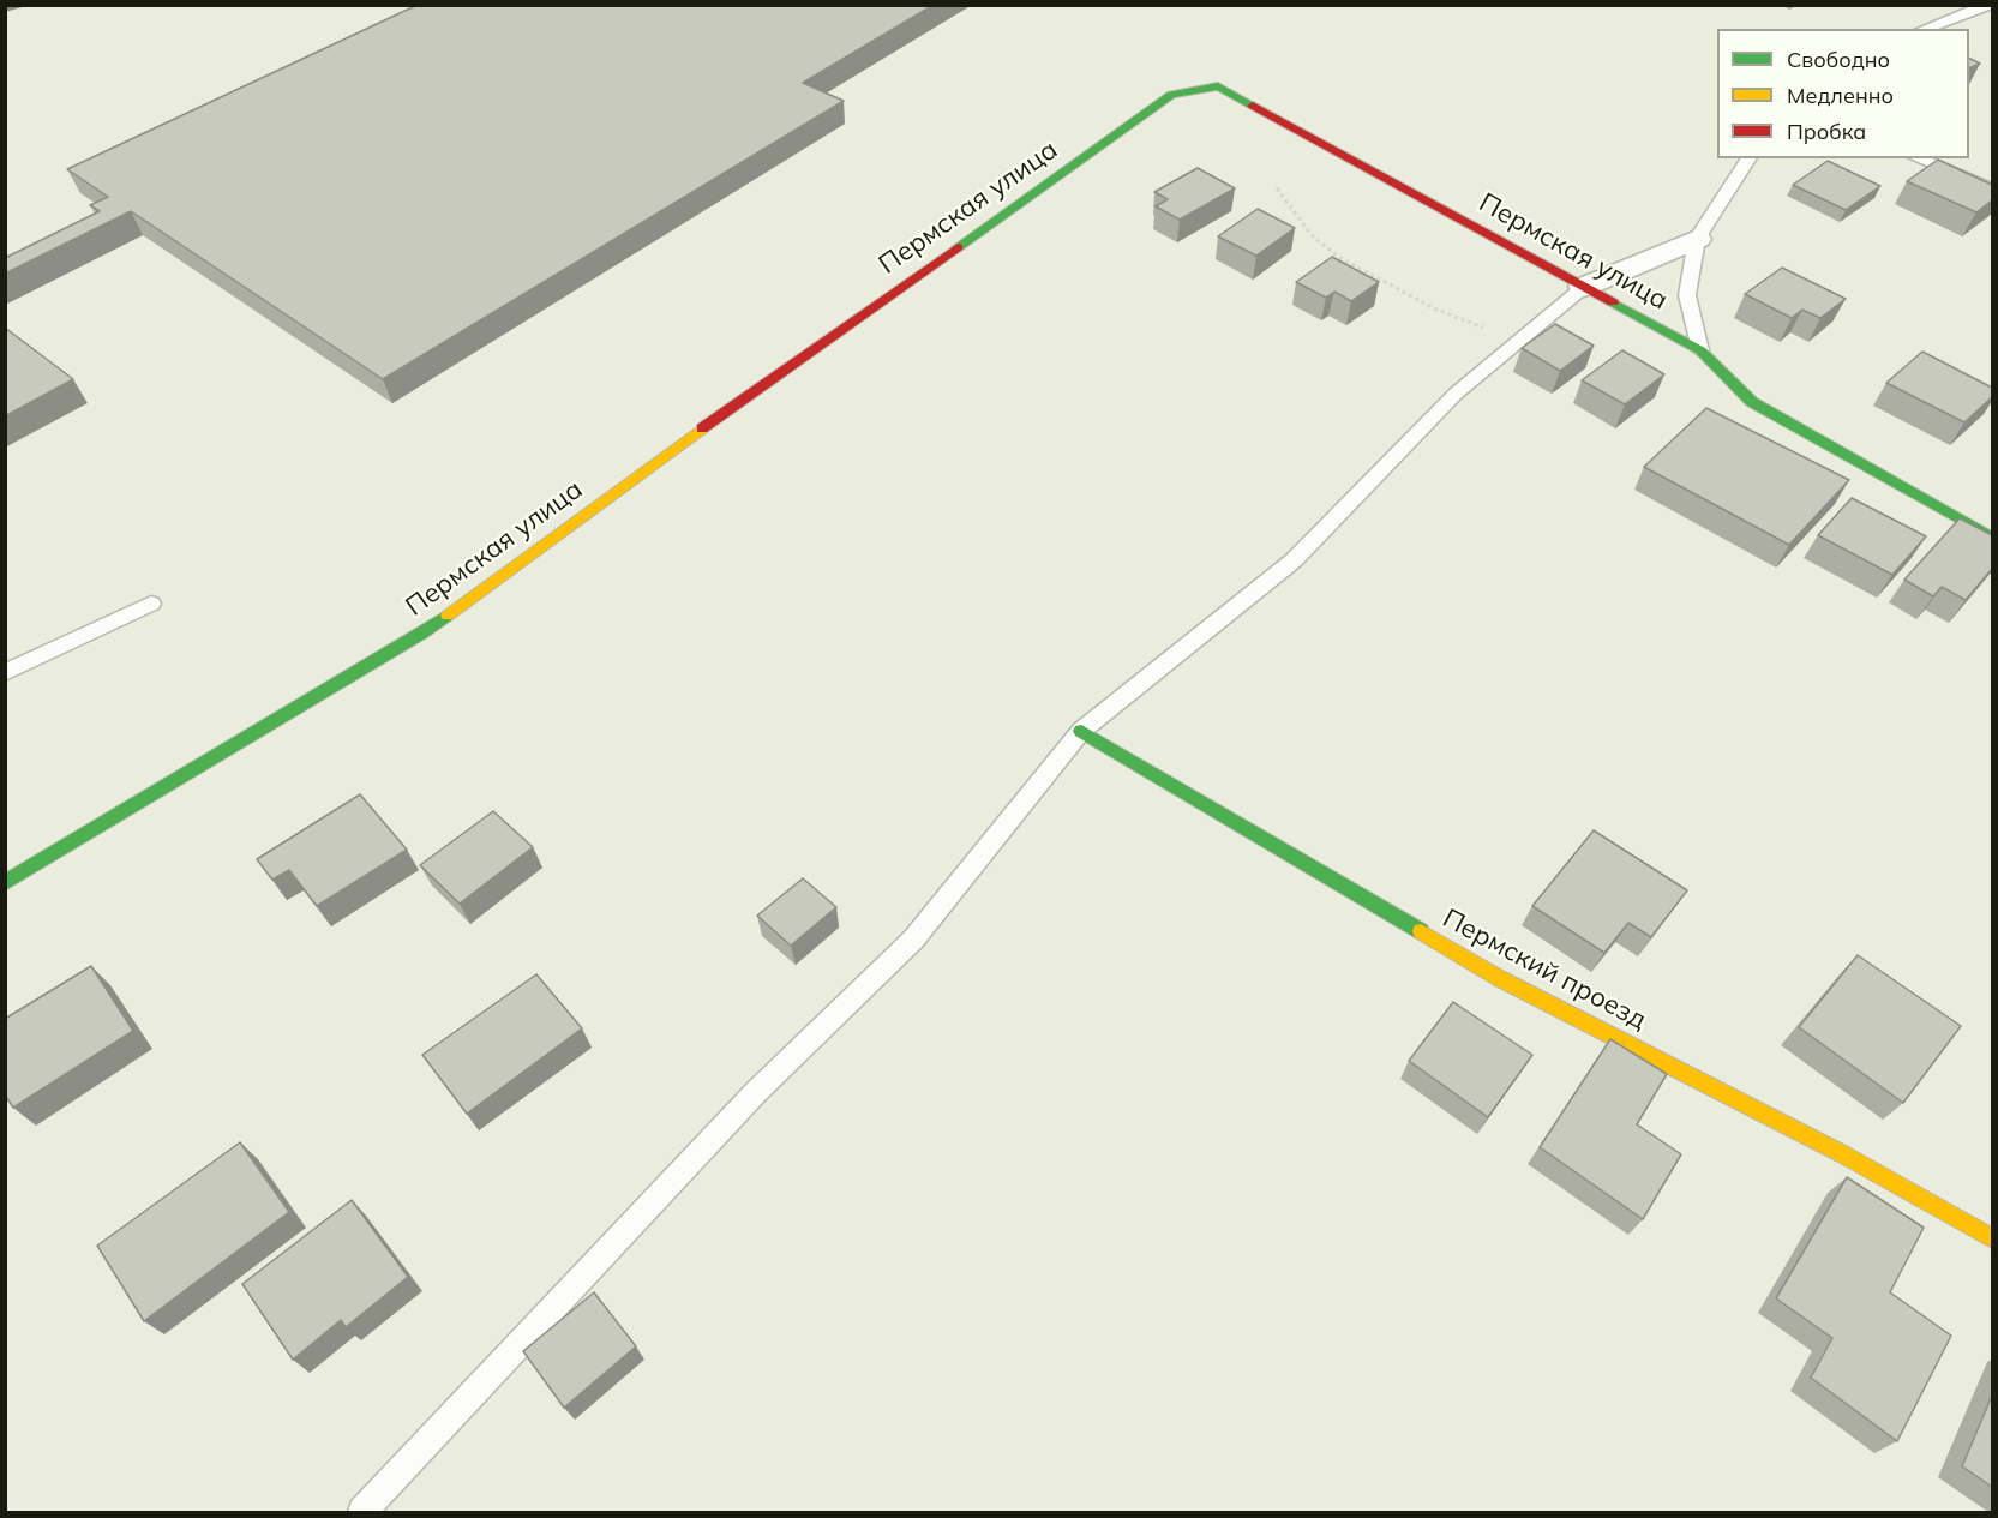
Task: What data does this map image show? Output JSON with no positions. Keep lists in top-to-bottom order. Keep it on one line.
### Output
{"streets":{"street":["Пермская улица","Пермский проезд"]},"legend":["Свободно","Медленно","Пробка"]}
